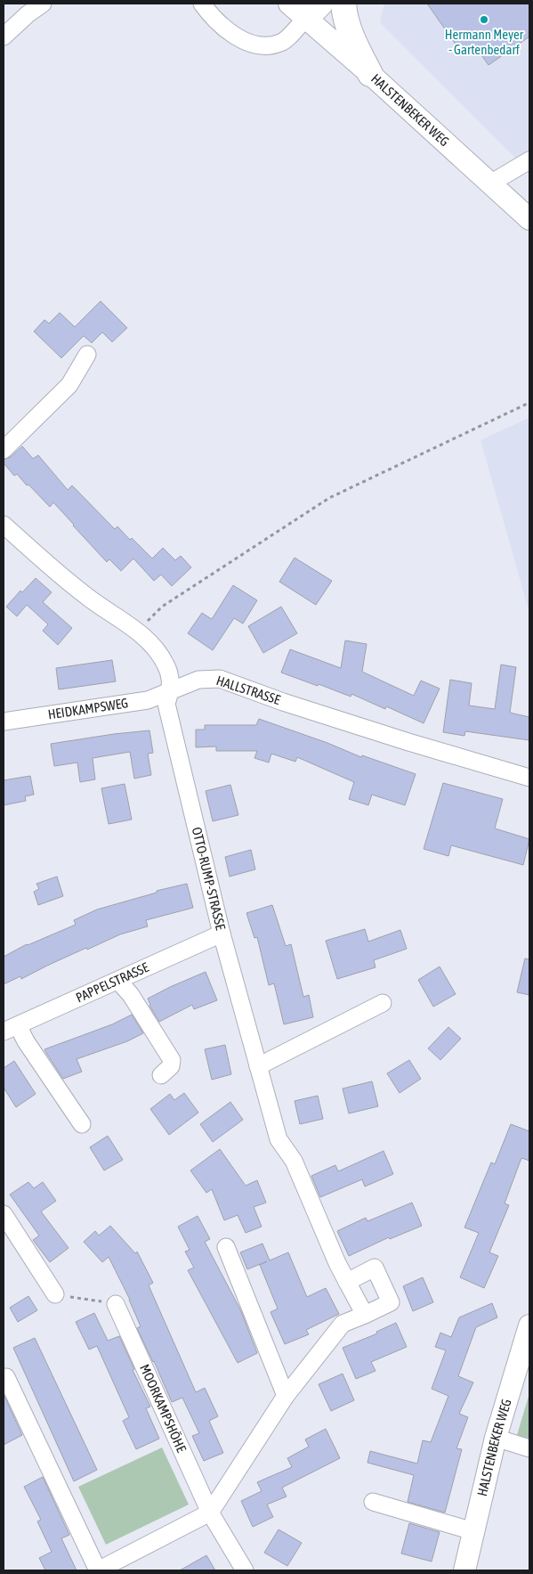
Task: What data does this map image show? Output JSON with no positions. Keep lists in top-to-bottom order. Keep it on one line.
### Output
{"streets":{"main road":["HALSTENBEKER WEG"],"street":["HALLSTRASSE","HEIDKAMPSWEG","OTTO-RUMP-STRASSE","PAPPELSTRASSE","MOORKAMPSHÖHE"]},"crossings":[["HALLSTRASSE","HEIDKAMPSWEG"],["HALLSTRASSE","OTTO-RUMP-STRASSE"],["HEIDKAMPSWEG","OTTO-RUMP-STRASSE"],["OTTO-RUMP-STRASSE","PAPPELSTRASSE"]],"places":["Hermann Meyer - Gartenbedarf"]}
